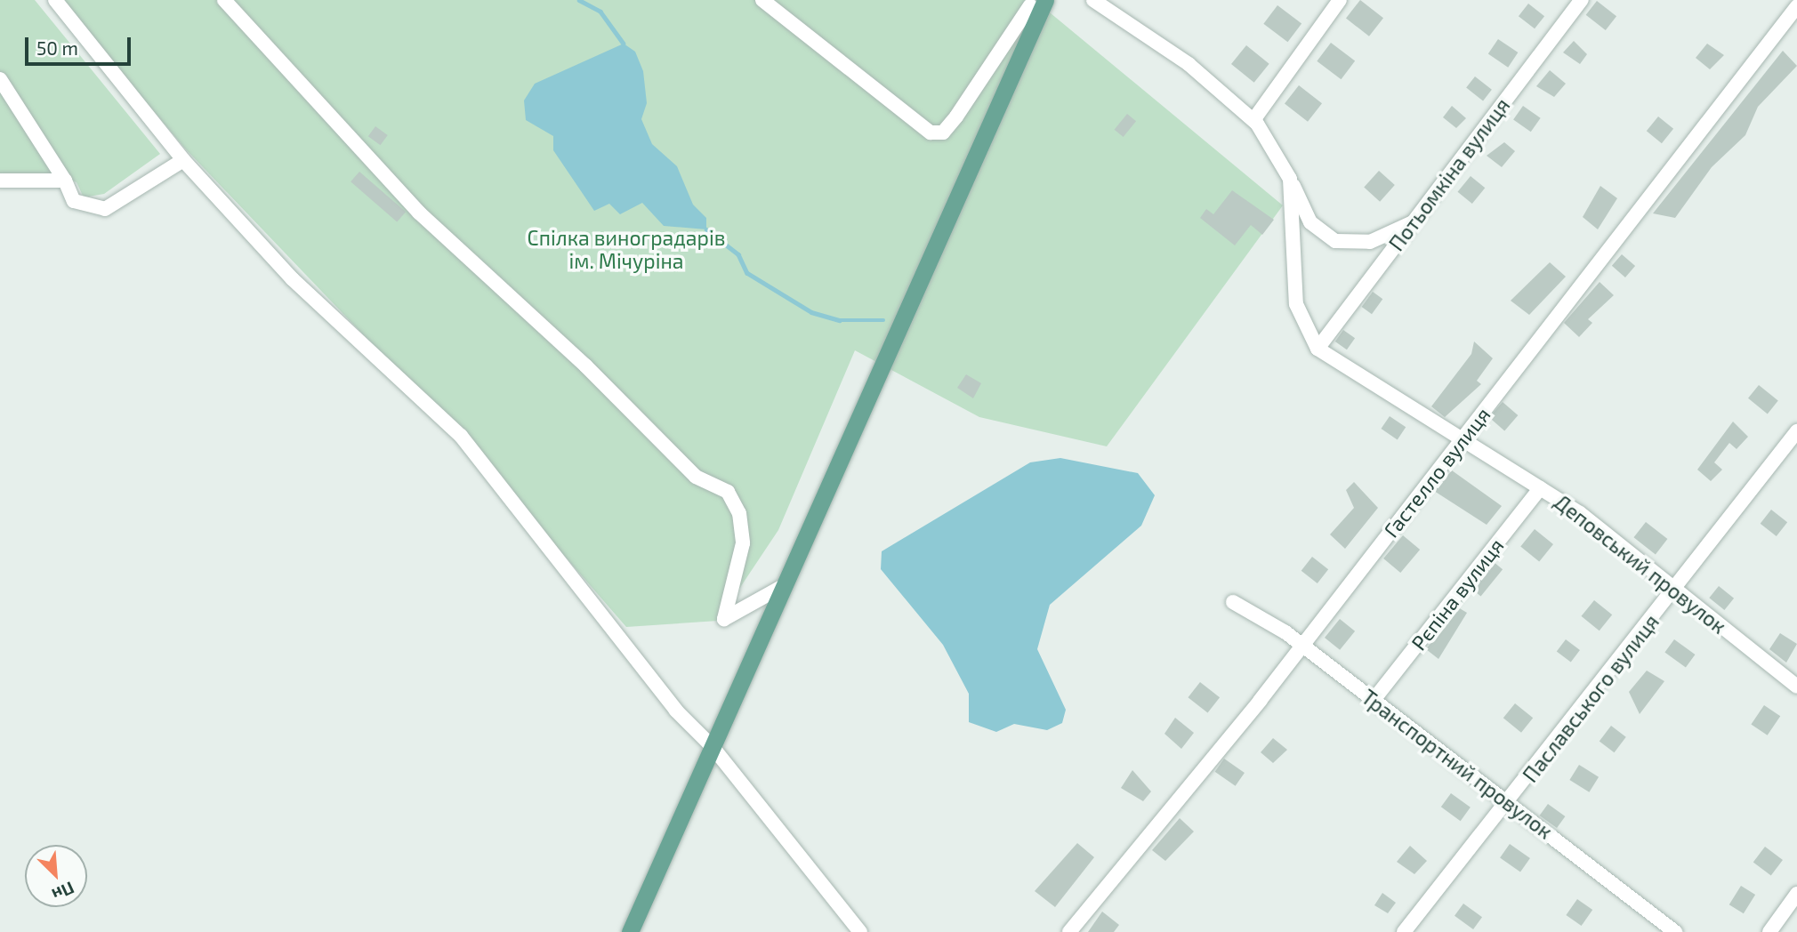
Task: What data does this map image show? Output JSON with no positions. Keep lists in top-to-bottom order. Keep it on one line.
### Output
{"streets":{"street":["Потьомкіна вулиця","Гастелло вулиця","Деповський провулок","Рєпіна вулиця","Паславського вулиця","Транспортний провулок"]},"crossings":[["Потьомкіна вулиця","Деповський провулок"],["Гастелло вулиця","Деповський провулок"],["Гастелло вулиця","Транспортний провулок"],["Деповський провулок","Рєпіна вулиця"],["Деповський провулок","Паславського вулиця"],["Рєпіна вулиця","Транспортний провулок"],["Паславського вулиця","Транспортний провулок"]],"parks":["Спілка виноградарів ім. Мічуріна"],"scale_bar":"50 m","north":"bottom right"}
